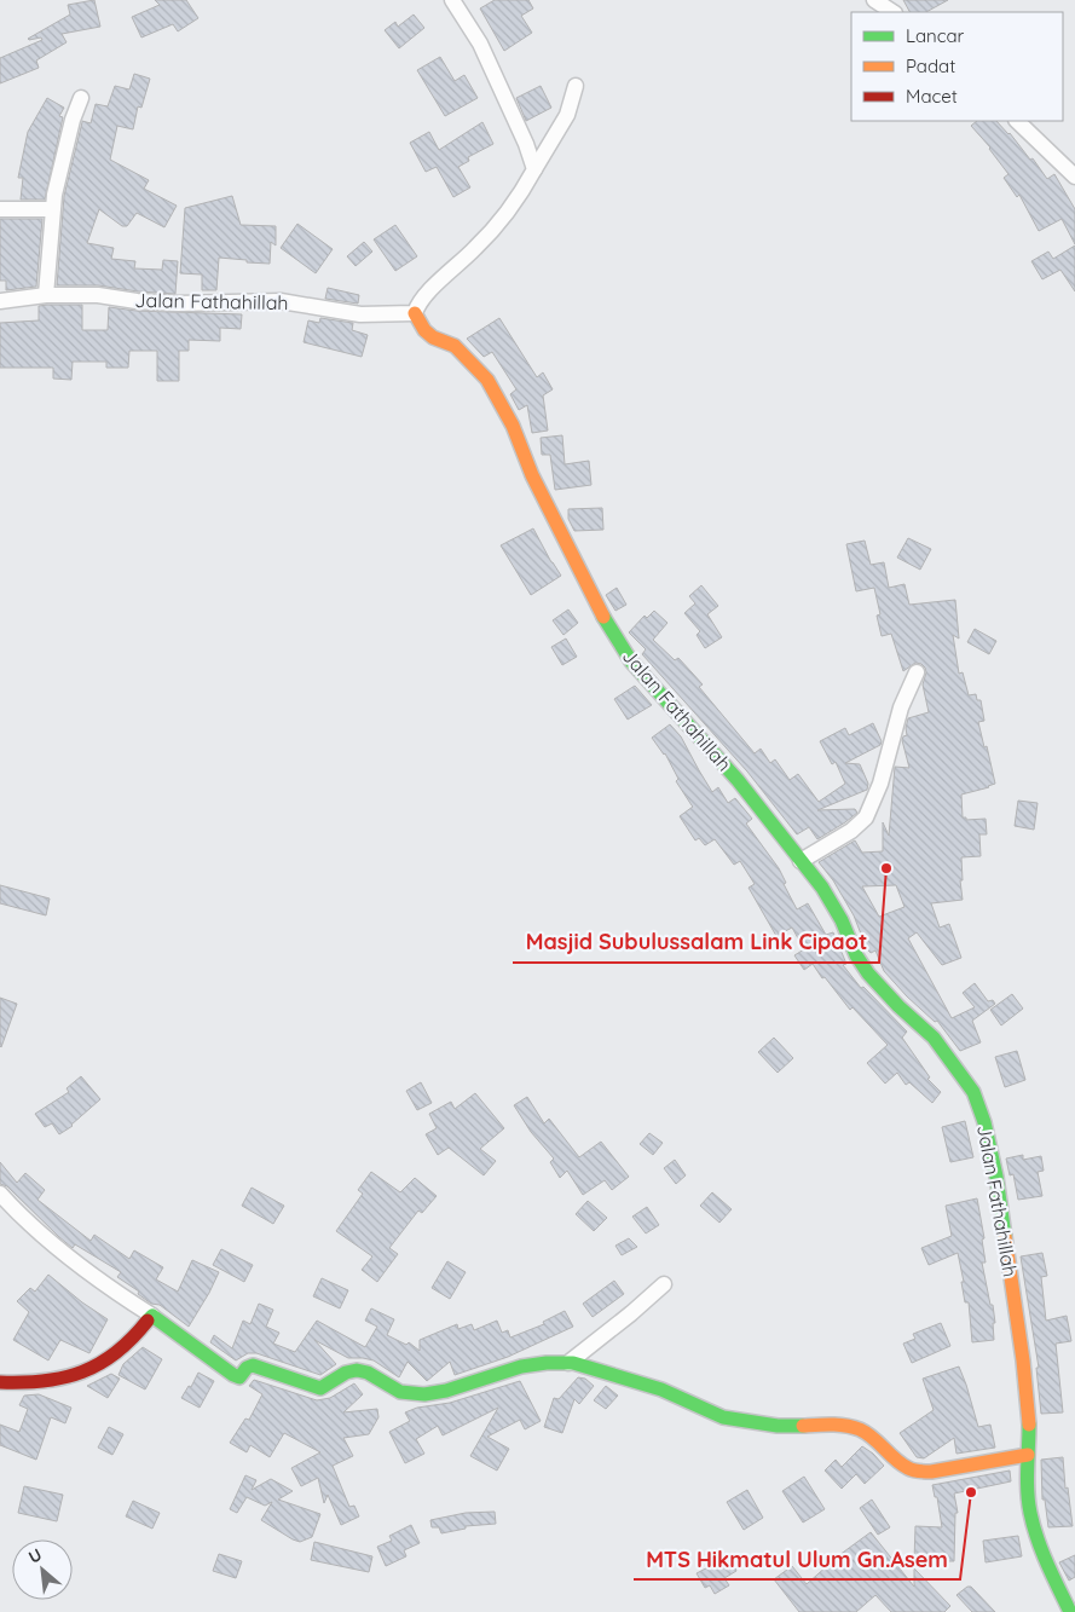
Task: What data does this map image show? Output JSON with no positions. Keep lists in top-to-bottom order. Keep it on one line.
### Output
{"streets":{"street":["Jalan Fathahillah"]},"places":["Masjid Subulussalam Link Cipaot","MTS Hikmatul Ulum Gn.Asem"],"legend":["Lancar","Padat","Macet"],"north":"top left"}
